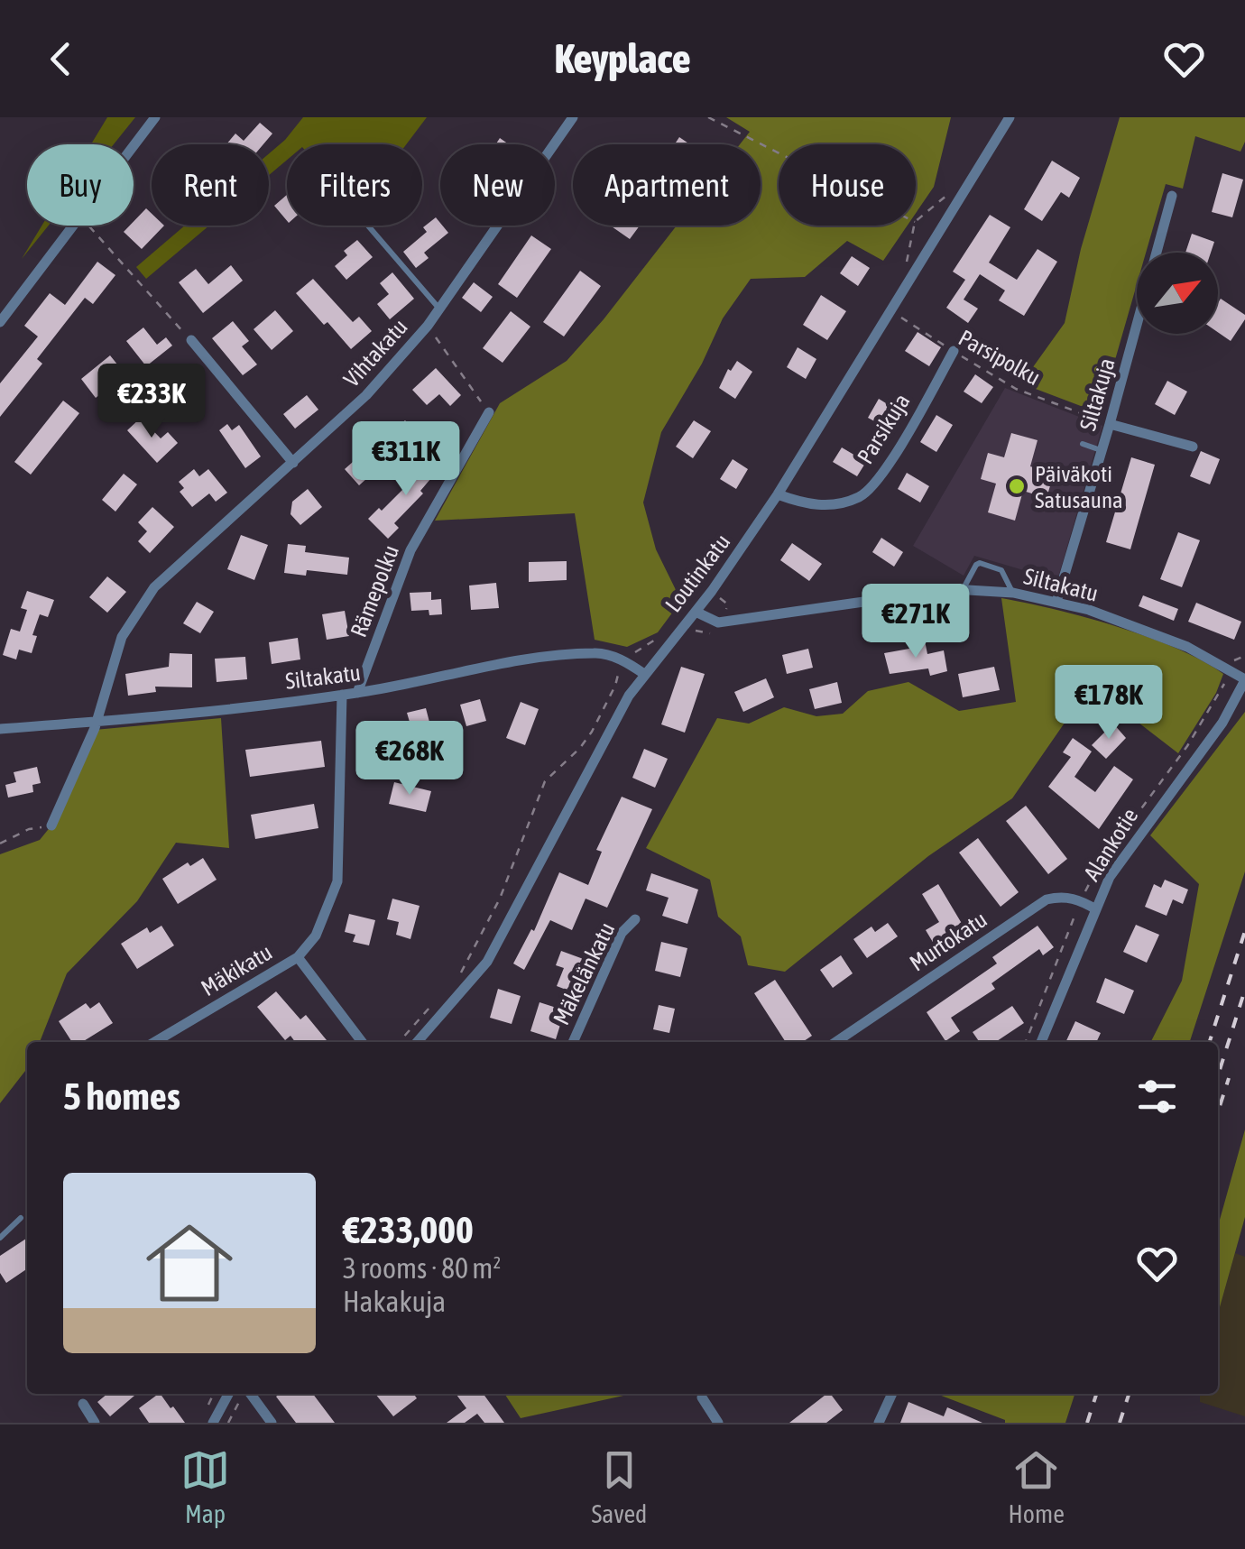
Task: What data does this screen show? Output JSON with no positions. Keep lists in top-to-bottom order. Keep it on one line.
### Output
{"streets":{"street":["Vihtakatu","Siltakuja","Parsikuja","Loutinkatu","Siltakatu","Rämepolku","Alankotie","Murtokatu","Mäkikatu","Mäkelänkatu"],"path":["Parsipolku"]},"crossings":[["Vihtakatu","Siltakatu"],["Parsipolku","Siltakuja"],["Parsipolku","Parsikuja"],["Parsipolku","Loutinkatu"],["Siltakuja","Siltakatu"],["Parsikuja","Loutinkatu"],["Loutinkatu","Siltakatu"],["Siltakatu","Rämepolku"],["Siltakatu","Alankotie"],["Siltakatu","Mäkikatu"],["Alankotie","Murtokatu"]],"places":["Päiväkoti Satusauna"],"north":"top right","page":{"header":"Keyplace","chip":["Buy","Rent","Filters","New","Apartment","House"],"price":["€233K","€311K","€271K","€178K","€268K"],"heading":"5 homes","list":[{"name":"€233,000","note":"3 rooms · 80 m² · Hakakuja"}],"tabs":["Map","Saved","Home"]}}
